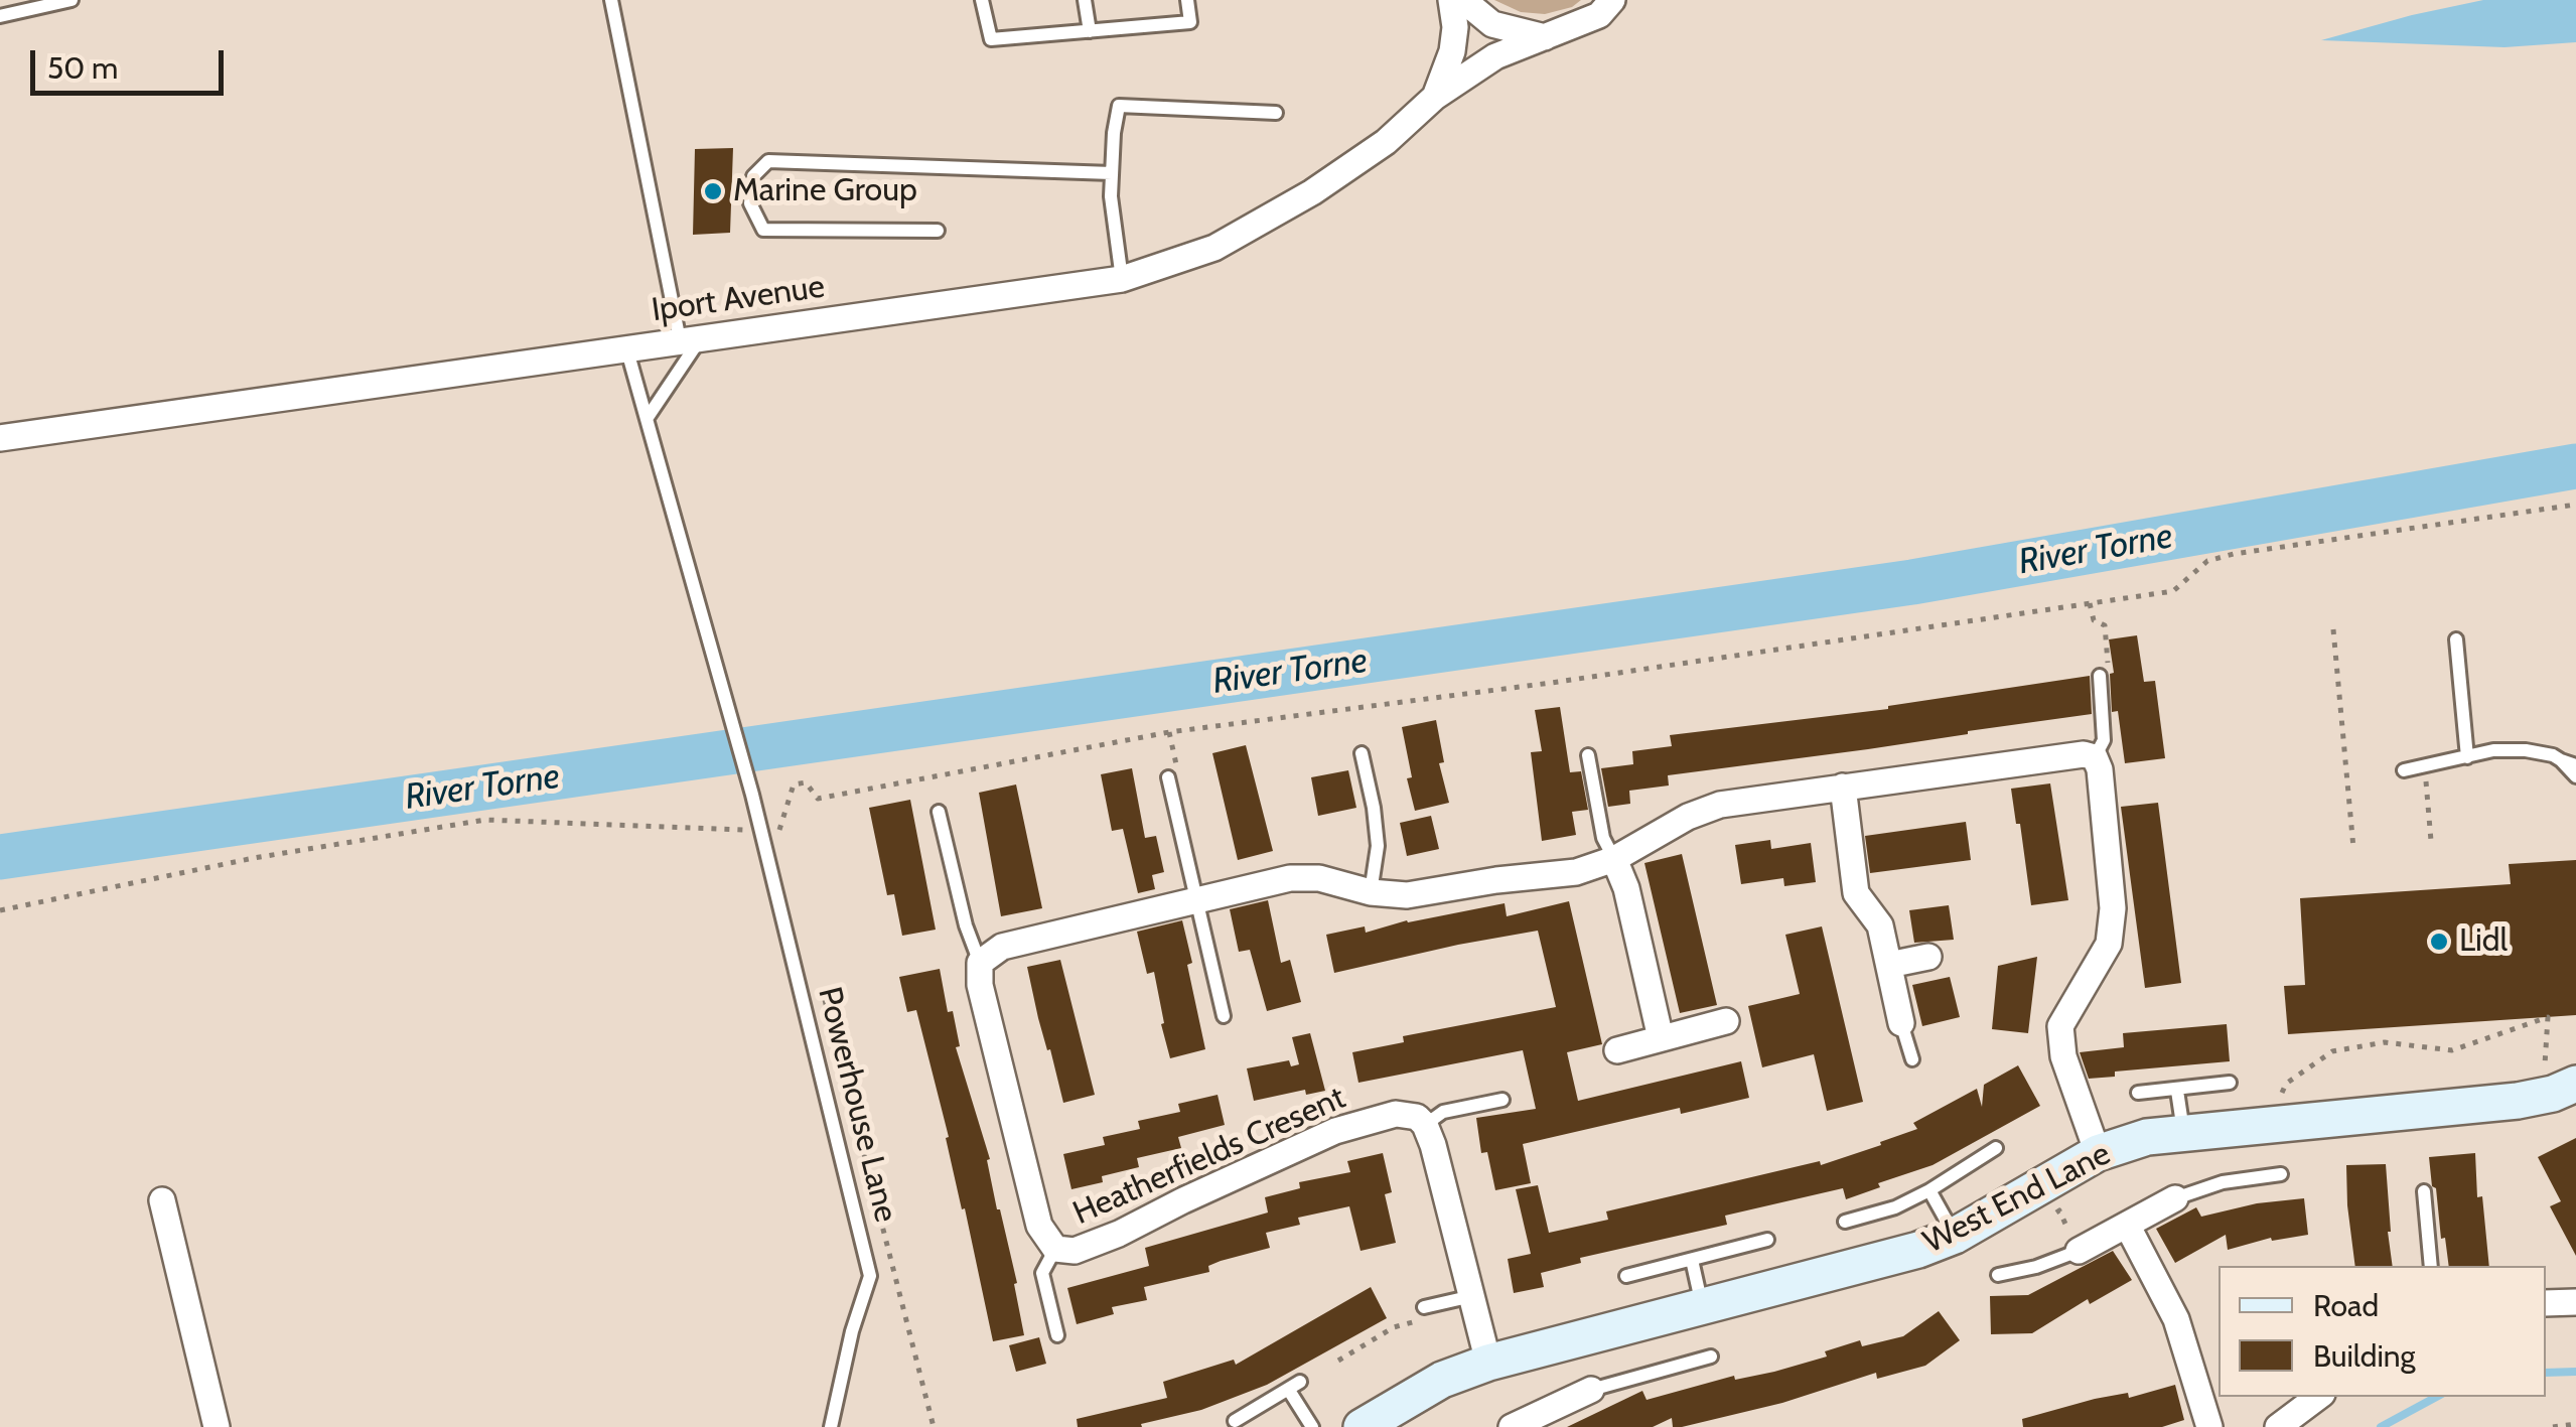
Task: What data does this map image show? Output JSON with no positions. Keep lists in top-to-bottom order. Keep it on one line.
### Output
{"streets":{"street":["Iport Avenue","Heatherfields Cresent","West End Lane"],"lane":["Powerhouse Lane"]},"water":["River Torne"],"places":["Marine Group","Lidl"],"legend":["Road","Building"],"scale_bar":"50 m"}
